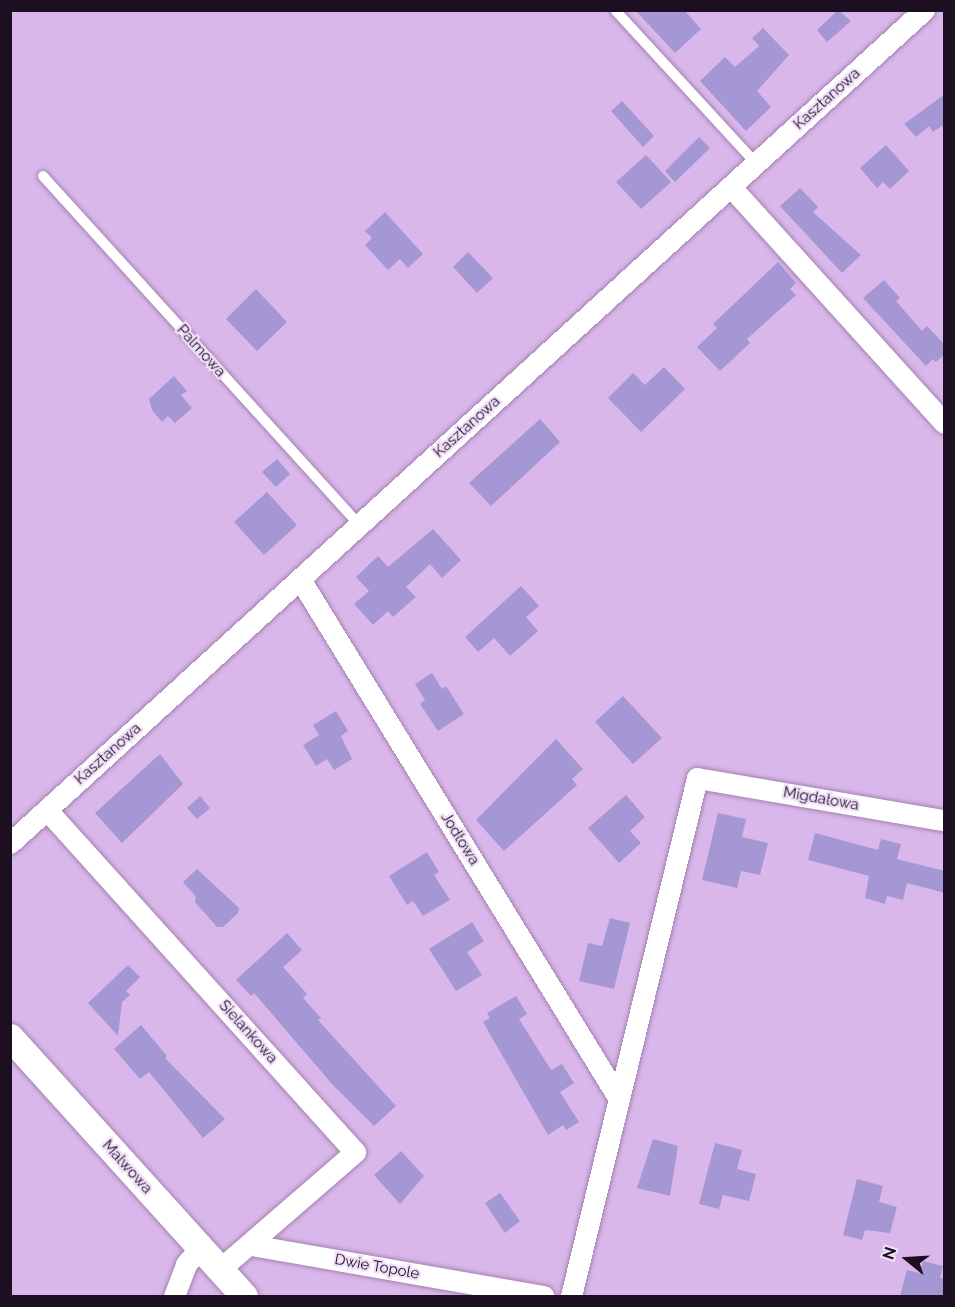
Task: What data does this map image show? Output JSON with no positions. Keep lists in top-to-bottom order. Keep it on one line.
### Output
{"streets":{"street":["Kasztanowa","Migdałowa","Jodłowa","Sielankowa","Malwowa","Dwie Topole"],"lane":["Palmowa"]},"crossings":[["Kasztanowa","Palmowa"],["Kasztanowa","Jodłowa"],["Kasztanowa","Sielankowa"],["Migdałowa","Jodłowa"],["Sielankowa","Dwie Topole"]],"north":"left"}
